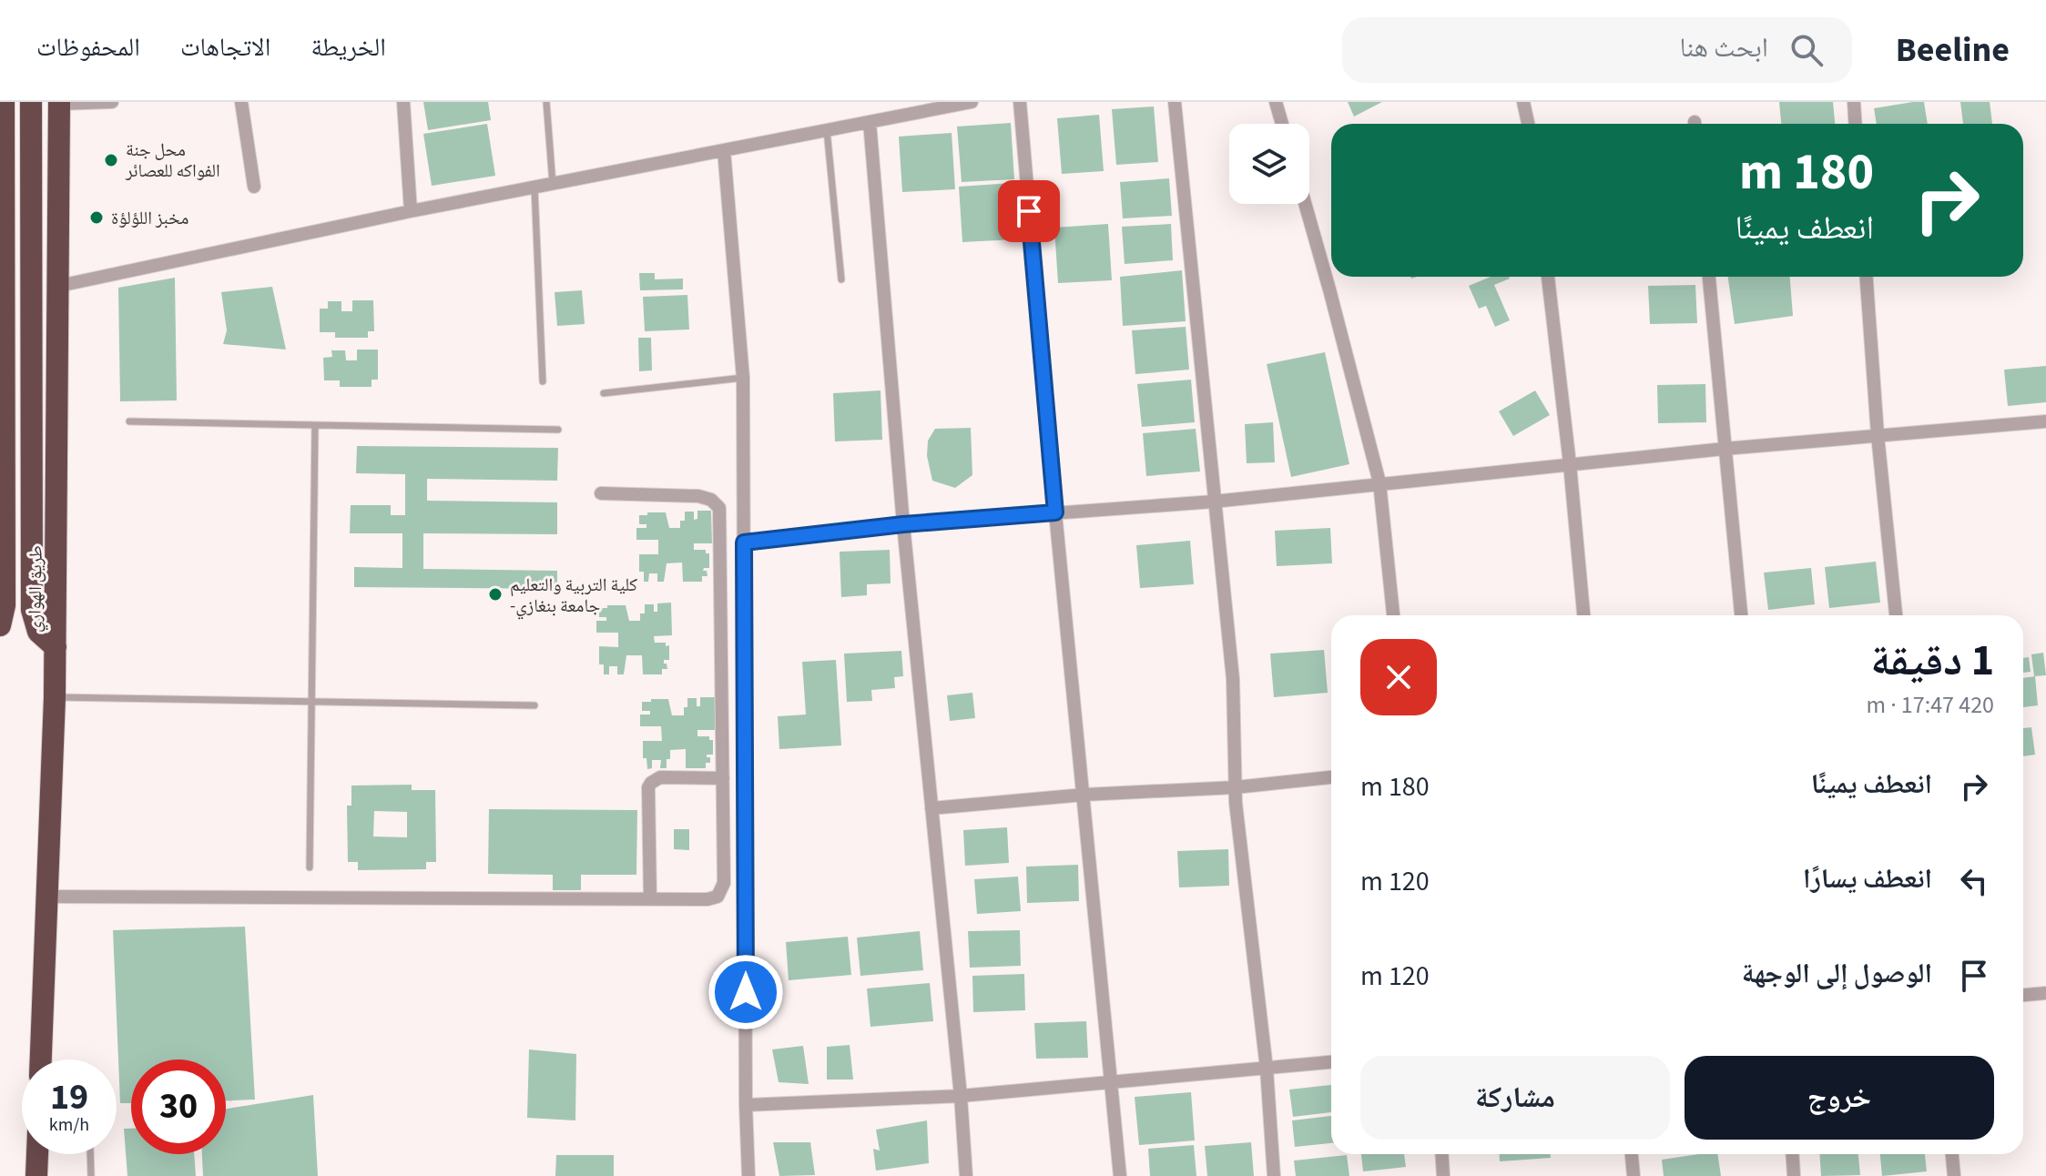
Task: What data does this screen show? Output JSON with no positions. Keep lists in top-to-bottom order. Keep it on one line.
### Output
{"streets":{"highway":["طريق الهواري"]},"places":["محل جنة الفواكه للعصائر","مخبز اللؤلؤة","كلية التربية والتعليم -جامعة بنغازي"],"page":{"header":"Beeline","search":"ابحث هنا","nav":["الخريطة","الاتجاهات","المحفوظات"],"turn":["180 m","انعطف يمينًا"],"heading":["1 دقيقة","420 m · 17:47"],"list":[{"name":"انعطف يمينًا","value":"180 m"},{"name":"انعطف يسارًا","value":"120 m"},{"name":"الوصول إلى الوجهة","value":"120 m"}],"buttons":["خروج","مشاركة"],"speed":"19 km/h","limit":"30"}}
